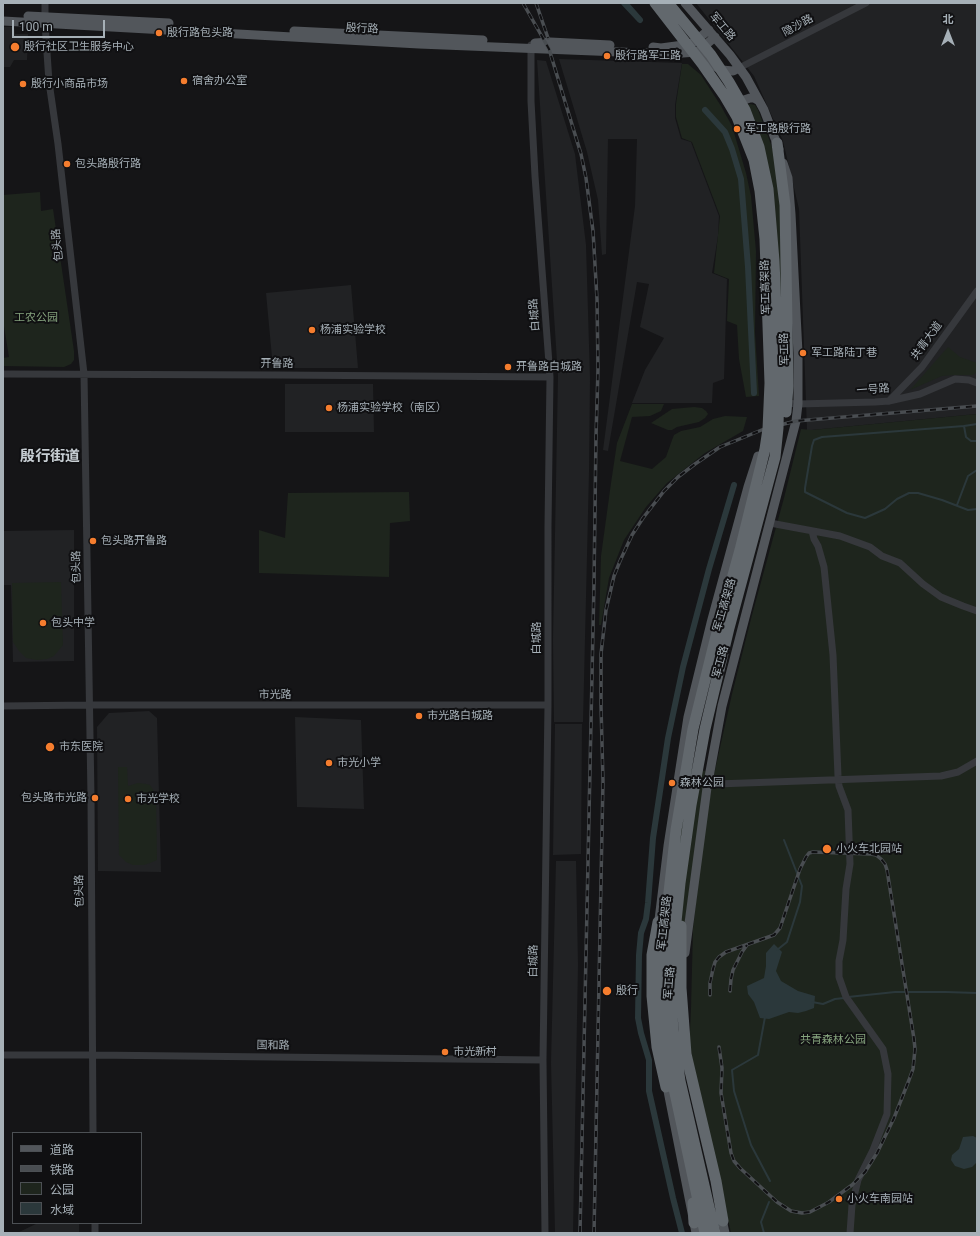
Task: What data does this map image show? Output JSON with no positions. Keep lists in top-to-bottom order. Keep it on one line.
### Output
{"streets":{"highway":["军工高架路"],"main road":["军工路","殷行路"],"street":["隐沙路","包头路","白城路","共青大道","开鲁路","一号路","市光路","国和路"]},"crossings":[["隐沙路","军工路"],["军工路","殷行路"],["军工路","军工高架路"],["军工路","一号路"],["殷行路","包头路"],["殷行路","白城路"],["包头路","开鲁路"],["包头路","市光路"],["包头路","国和路"],["白城路","开鲁路"],["白城路","市光路"],["白城路","国和路"],["共青大道","一号路"]],"districts":["殷行街道"],"parks":["工农公园","共青森林公园"],"places":["殷行路包头路","殷行社区卫生服务中心","殷行路军工路","宿舍办公室","殷行小商品市场","军工路殷行路","包头路殷行路","杨浦实验学校","军工路陆丁巷","开鲁路白城路","杨浦实验学校（南区）","包头路开鲁路","包头中学","市光路白城路","市东医院","市光小学","森林公园","包头路市光路","市光学校","小火车北园站","殷行","市光新村","小火车南园站"],"legend":["道路","铁路","公园","水域"],"scale_bar":"100 m","north":"top"}
